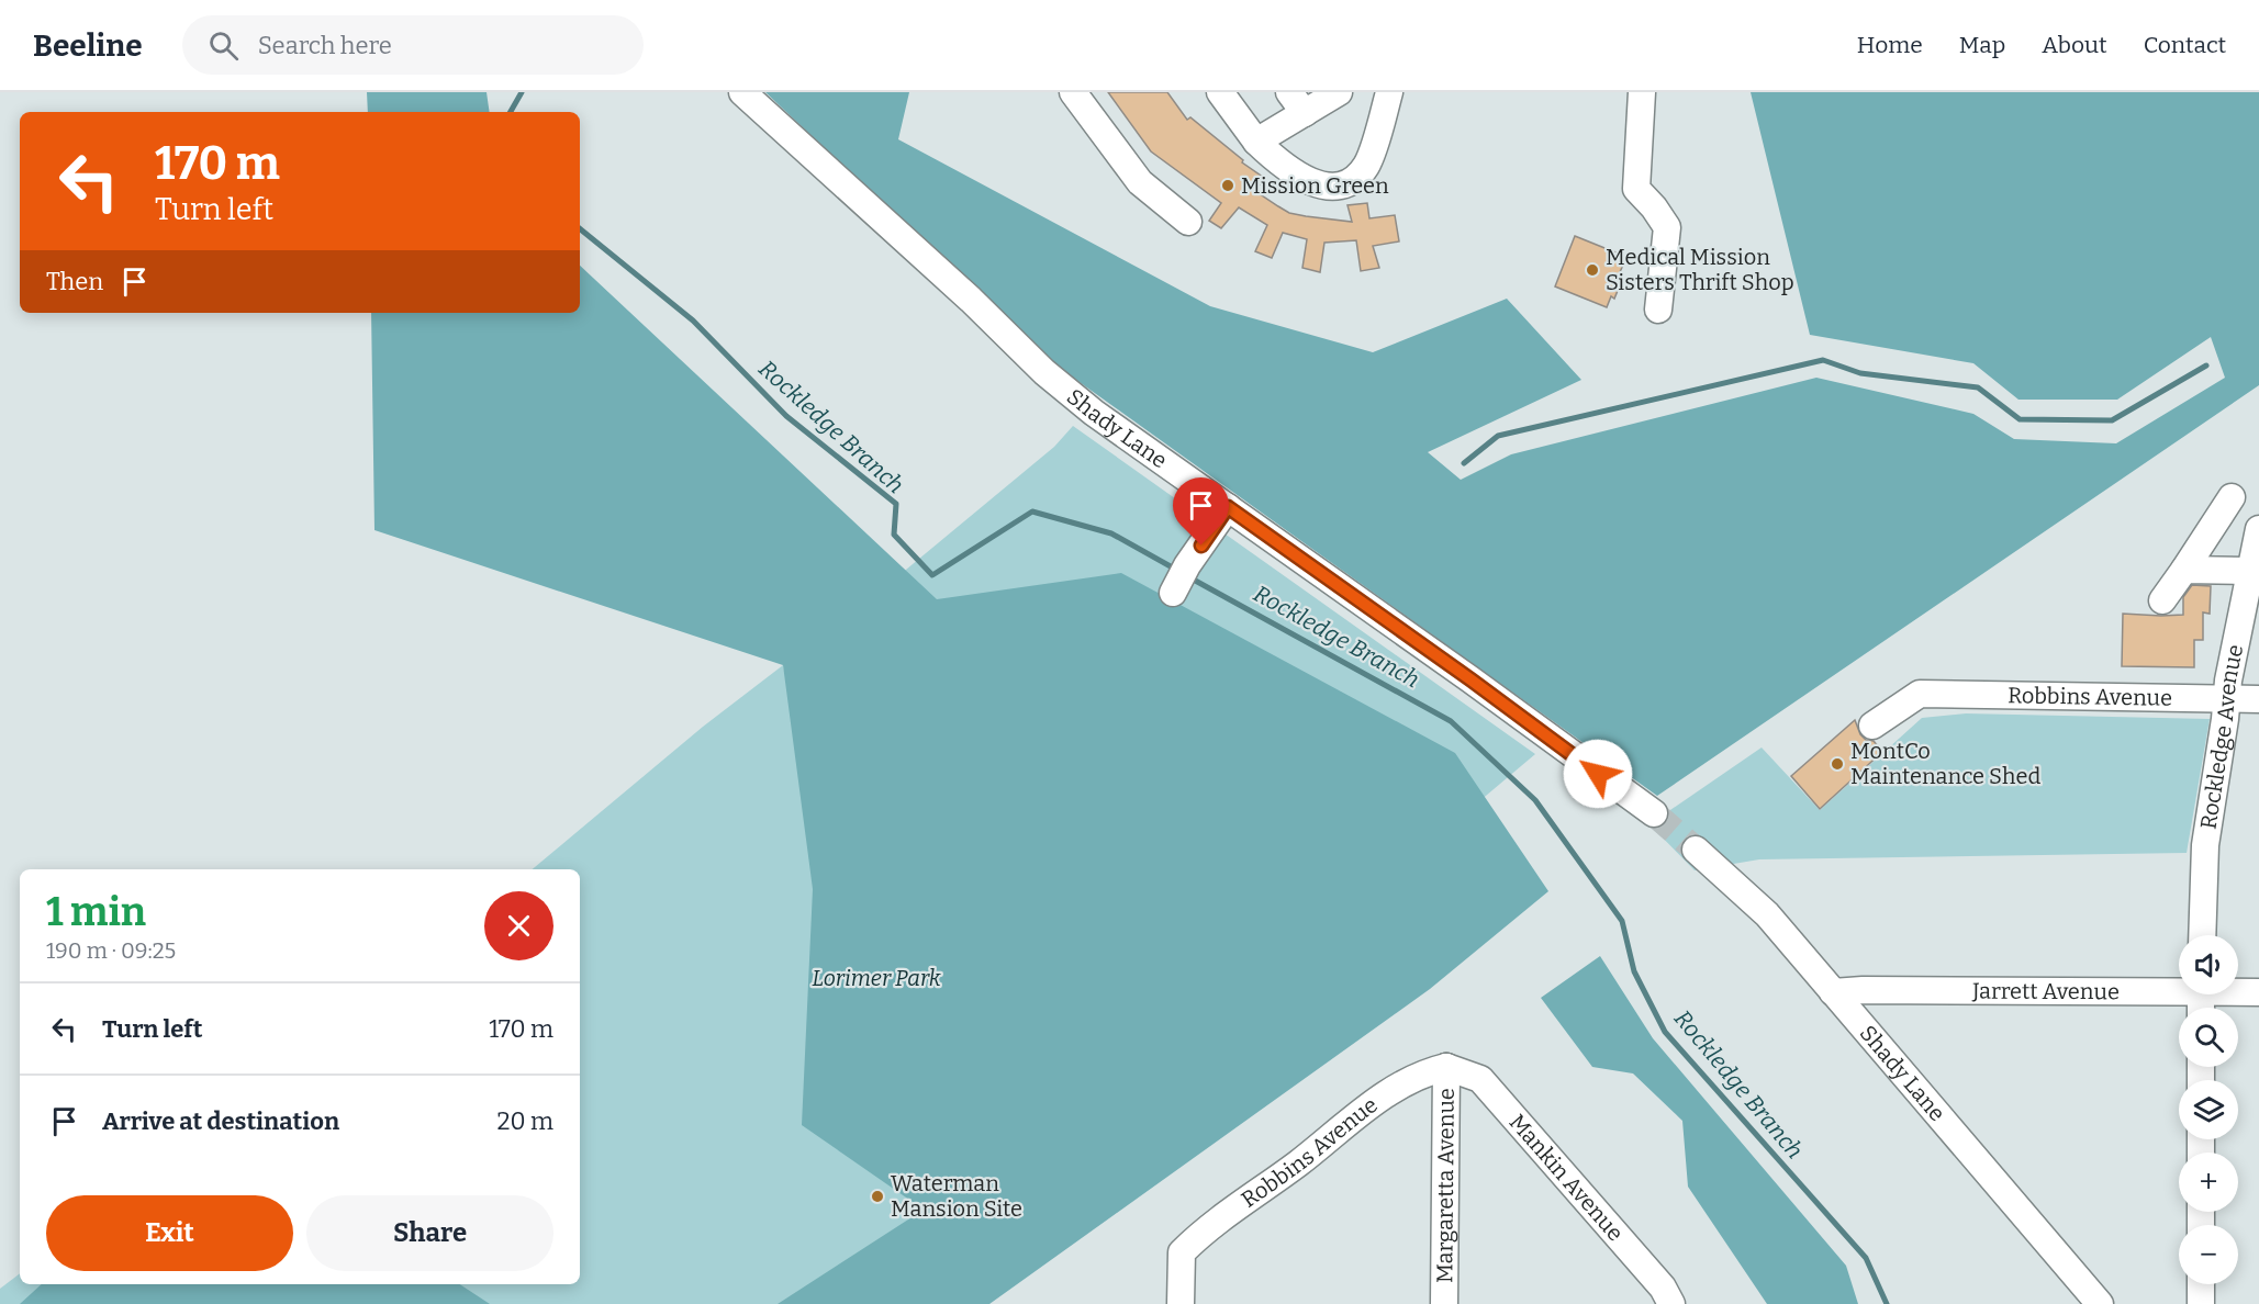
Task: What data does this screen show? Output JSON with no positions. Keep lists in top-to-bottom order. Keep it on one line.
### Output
{"streets":{"street":["Shady Lane","Robbins Avenue","Rockledge Avenue","Jarrett Avenue","Mankin Avenue","Margaretta Avenue"]},"crossings":[["Shady Lane","Jarrett Avenue"],["Robbins Avenue","Rockledge Avenue"],["Robbins Avenue","Mankin Avenue"],["Robbins Avenue","Margaretta Avenue"],["Mankin Avenue","Margaretta Avenue"]],"water":["Rockledge Branch"],"parks":["Lorimer Park"],"places":["Mission Green","Medical Mission Sisters Thrift Shop","MontCo Maintenance Shed","Waterman Mansion Site"],"page":{"header":"Beeline","search":"Search here","nav":["Home","Map","About","Contact"],"turn":["170 m","Turn left"],"then":"Then","heading":["1 min","190 m · 09:25"],"map_buttons":["+","−"],"list":[{"name":"Turn left","value":"170 m"},{"name":"Arrive at destination","value":"20 m"}],"buttons":["Exit","Share"]}}
